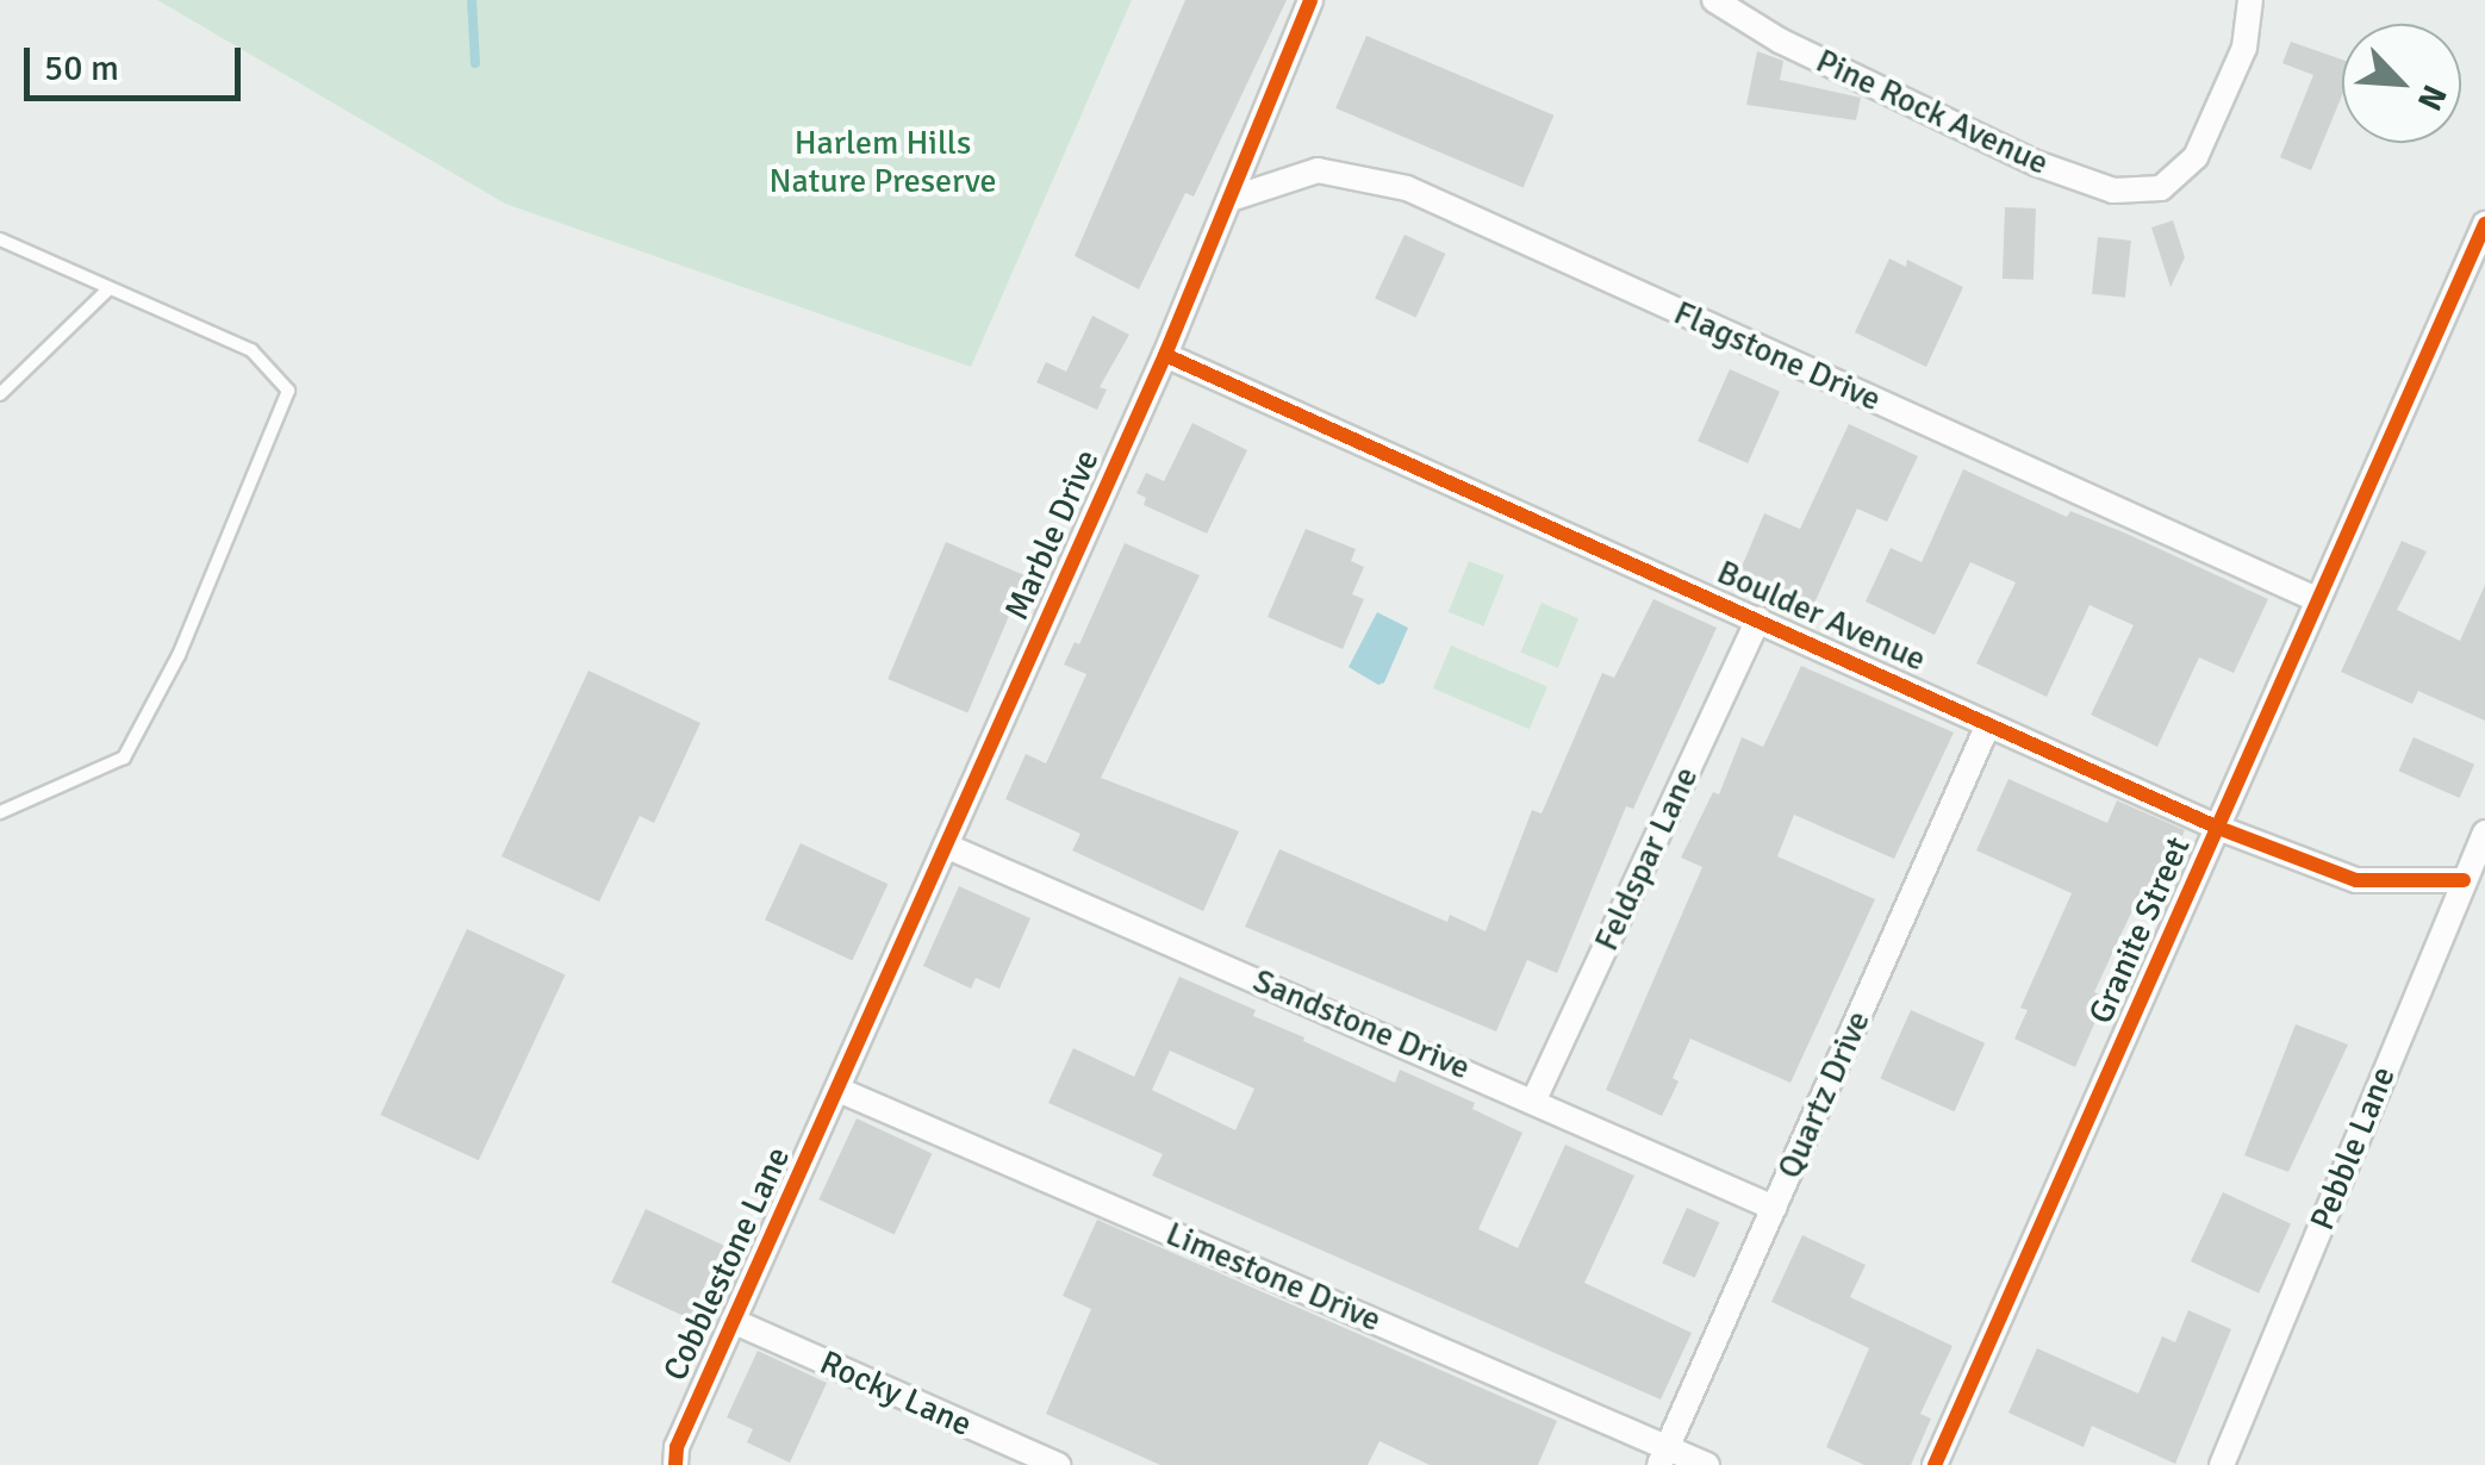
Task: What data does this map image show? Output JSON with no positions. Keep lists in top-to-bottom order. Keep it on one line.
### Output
{"streets":{"street":["Pine Rock Avenue","Flagstone Drive","Marble Drive","Boulder Avenue","Feldspar Lane","Granite Street","Sandstone Drive","Quartz Drive","Pebble Lane","Cobblestone Lane","Limestone Drive","Rocky Lane"]},"crossings":[["Flagstone Drive","Marble Drive"],["Flagstone Drive","Granite Street"],["Marble Drive","Boulder Avenue"],["Marble Drive","Sandstone Drive"],["Marble Drive","Cobblestone Lane"],["Marble Drive","Limestone Drive"],["Boulder Avenue","Feldspar Lane"],["Boulder Avenue","Granite Street"],["Boulder Avenue","Quartz Drive"],["Boulder Avenue","Pebble Lane"],["Feldspar Lane","Sandstone Drive"],["Sandstone Drive","Quartz Drive"],["Quartz Drive","Limestone Drive"],["Cobblestone Lane","Limestone Drive"],["Cobblestone Lane","Rocky Lane"]],"parks":["Harlem Hills Nature Preserve"],"scale_bar":"50 m","north":"bottom right"}
